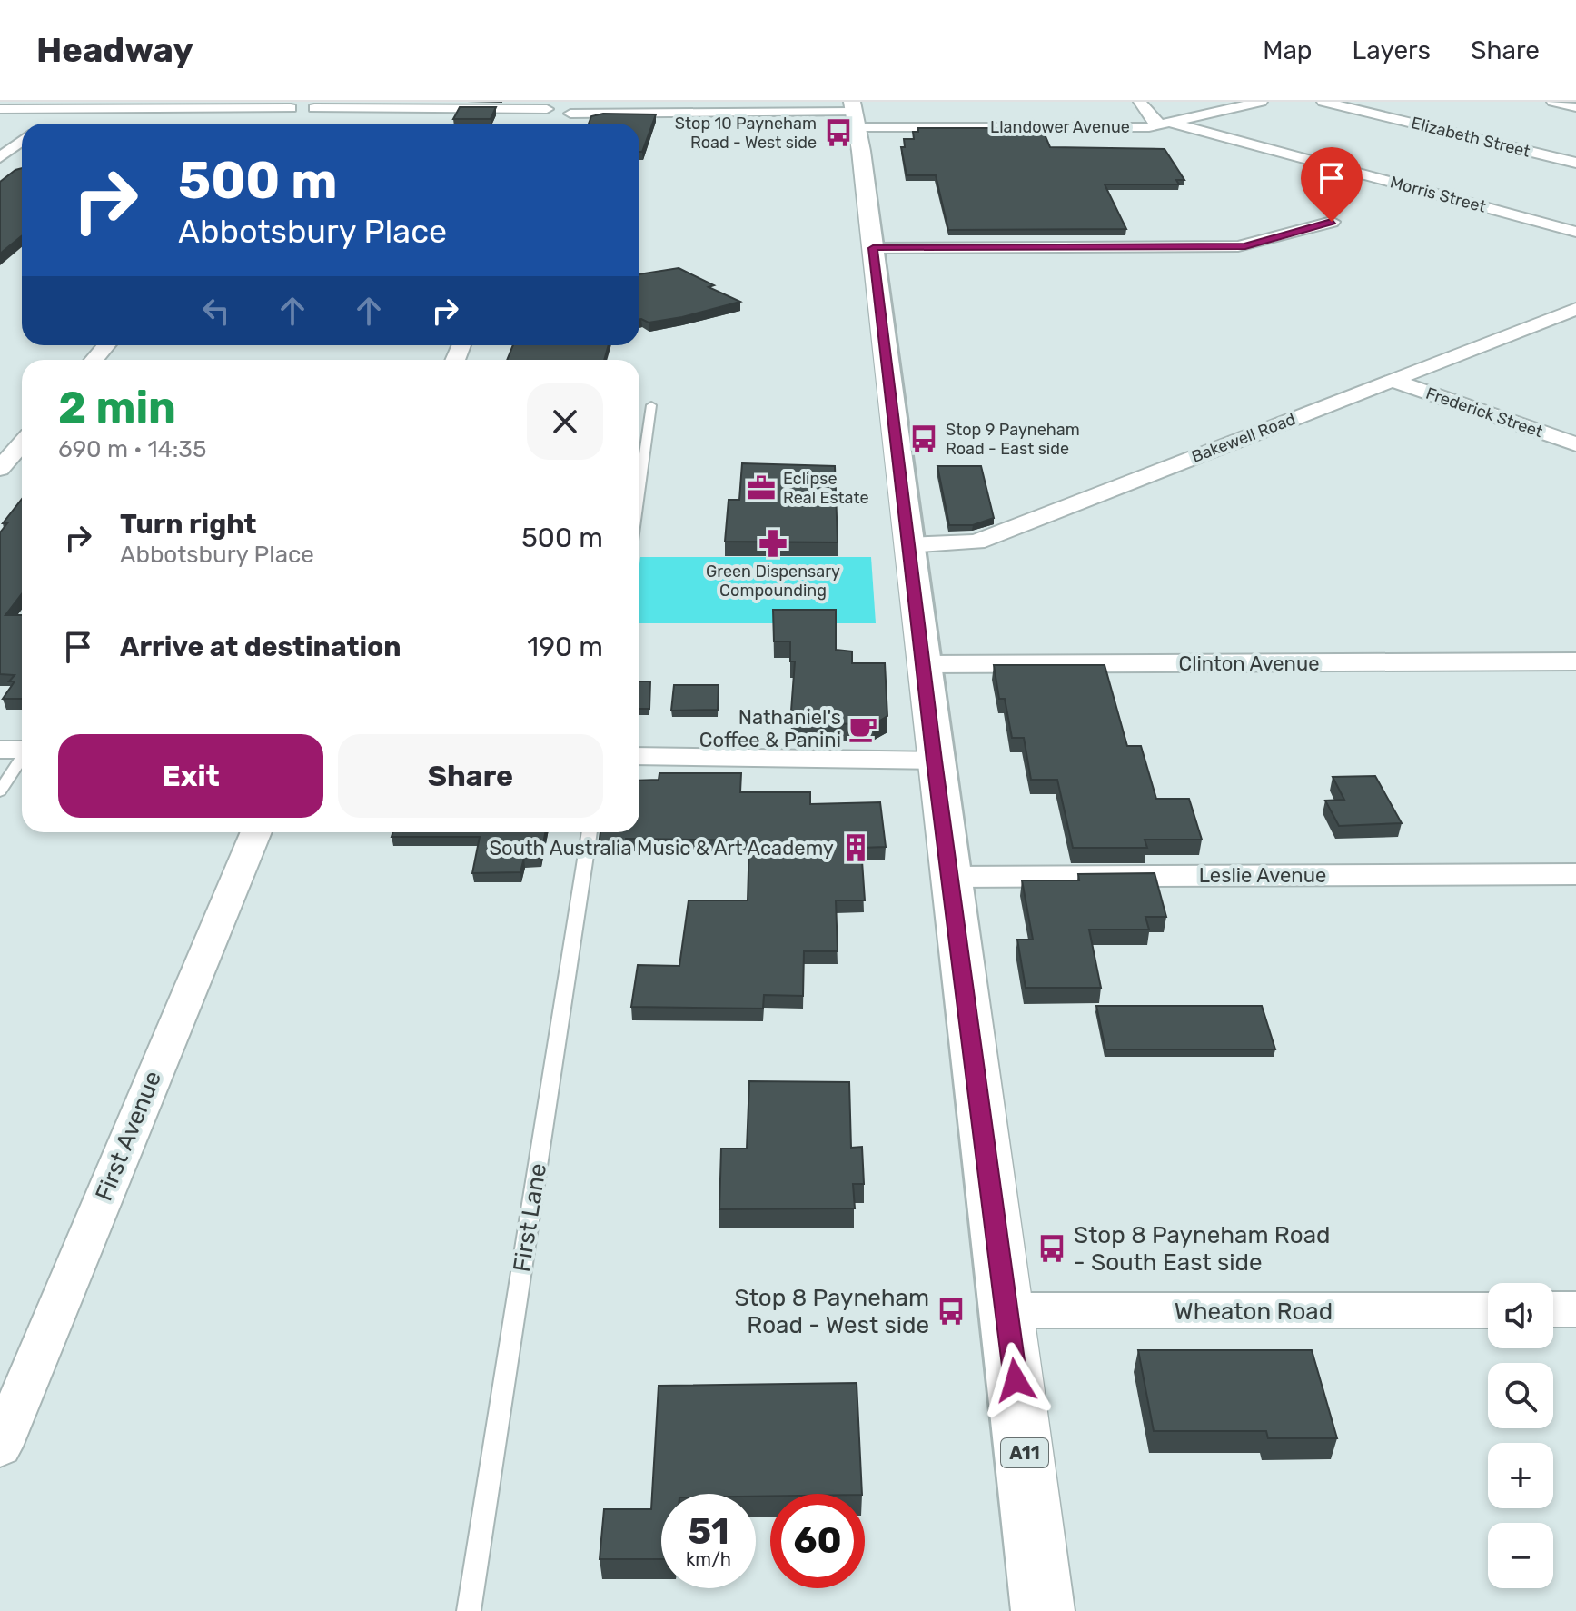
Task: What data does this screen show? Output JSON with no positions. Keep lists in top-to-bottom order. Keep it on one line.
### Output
{"streets":{"main road":["A11"],"street":["Llandower Avenue","Elizabeth Street","Morris Street","Frederick Street","Bakewell Road","Clinton Avenue","Leslie Avenue","First Avenue","Wheaton Road"],"lane":["First Lane"]},"crossings":[["Llandower Avenue","Morris Street"],["Llandower Avenue","A11"],["Frederick Street","Bakewell Road"],["Bakewell Road","A11"],["Clinton Avenue","A11"],["Leslie Avenue","A11"],["Wheaton Road","A11"]],"places":{"bus stop":["Stop 10 Payneham Road - West side","Stop 9 Payneham Road - East side","Stop 8 Payneham Road - South East side","Stop 8 Payneham Road - West side"],"office":["Eclipse Real Estate"],"pharmacy":["Green Dispensary Compounding"],"cafe":["Nathaniel's Coffee & Panini"],"building":["South Australia Music & Art Academy"]},"page":{"header":"Headway","nav":["Map","Layers","Share"],"turn":["500 m","Abbotsbury Place"],"heading":["2 min","690 m · 14:35"],"list":[{"name":"Turn right","note":"Abbotsbury Place","value":"500 m"},{"name":"Arrive at destination","value":"190 m"}],"buttons":["Exit","Share"],"map_buttons":["+","−"],"speed":"51 km/h","limit":"60"}}
